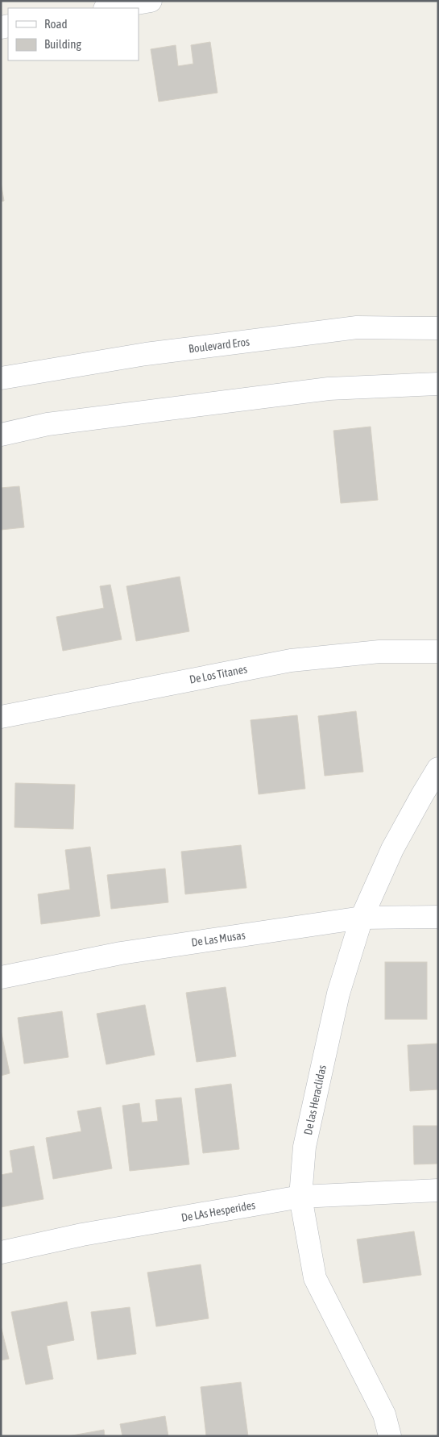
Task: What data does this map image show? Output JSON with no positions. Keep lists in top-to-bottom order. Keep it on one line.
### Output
{"streets":{"street":["Boulevard Eros","De Los Titanes","De Las Musas","De las Heraclidas","De LAs Hesperides"]},"crossings":[["De Las Musas","De las Heraclidas"],["De las Heraclidas","De LAs Hesperides"]],"legend":["Road","Building"]}
